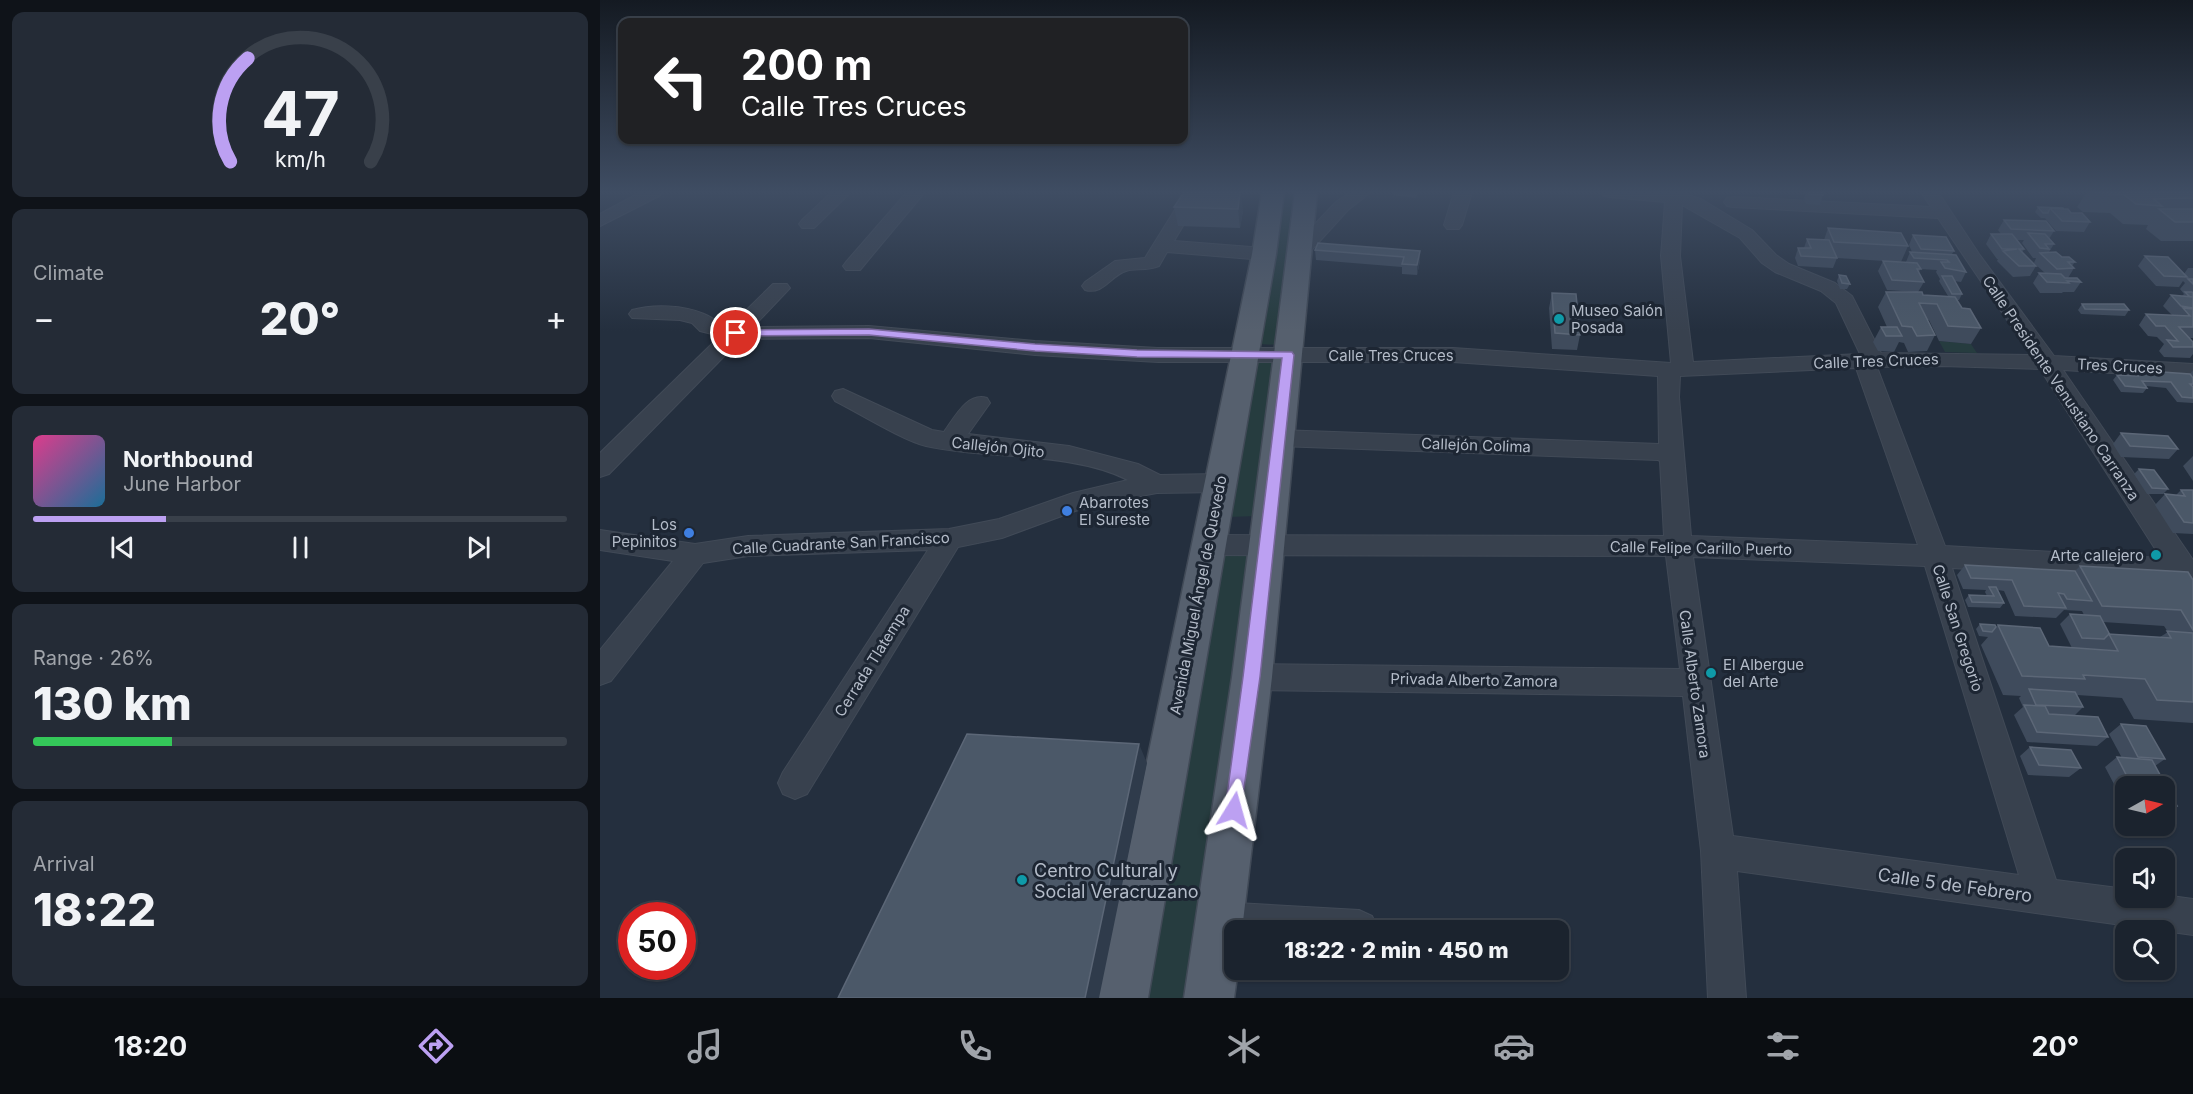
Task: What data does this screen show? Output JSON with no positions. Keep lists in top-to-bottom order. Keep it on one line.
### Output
{"streets":{"main road":["Avenida Miguel Ángel de Quevedo"],"street":["Calle Tres Cruces","Tres Cruces","Calle Presidente Venustiano Carranza","Callejón Colima","Callejón Ojito","Calle Cuadrante San Francisco","Calle Felipe Carillo Puerto","Calle San Gregorio","Cerrada Tlatempa","Privada Alberto Zamora","Calle Alberto Zamora","Calle 5 de Febrero"]},"crossings":[["Calle Tres Cruces","Tres Cruces"],["Calle Tres Cruces","Calle Presidente Venustiano Carranza"],["Calle Tres Cruces","Avenida Miguel Ángel de Quevedo"],["Calle Tres Cruces","Calle San Gregorio"],["Calle Tres Cruces","Calle Alberto Zamora"],["Tres Cruces","Calle Presidente Venustiano Carranza"],["Calle Presidente Venustiano Carranza","Calle Felipe Carillo Puerto"],["Callejón Colima","Calle Alberto Zamora"],["Callejón Ojito","Calle Cuadrante San Francisco"],["Calle Cuadrante San Francisco","Avenida Miguel Ángel de Quevedo"],["Calle Cuadrante San Francisco","Cerrada Tlatempa"],["Calle Felipe Carillo Puerto","Avenida Miguel Ángel de Quevedo"],["Calle Felipe Carillo Puerto","Calle San Gregorio"],["Calle Felipe Carillo Puerto","Calle Alberto Zamora"],["Calle San Gregorio","Calle 5 de Febrero"],["Privada Alberto Zamora","Calle Alberto Zamora"],["Calle Alberto Zamora","Calle 5 de Febrero"]],"places":["Museo Salón Posada","Abarrotes El Sureste","Los Pepinitos","Arte callejero","El Albergue del Arte","Centro Cultural y Social Veracruzano"],"north":"right","page":{"turn":["200 m","Calle Tres Cruces"],"tile":["Climate",["Range · 26%","130 km"],["Arrival","18:22"]],"heat":["−","20°","+"],"song":["Northbound","June Harbor"],"limit":"50","trip":"18:22 · 2 min · 450 m","tabs":["18:20","20°"],"gauge":["47","km/h"]}}
